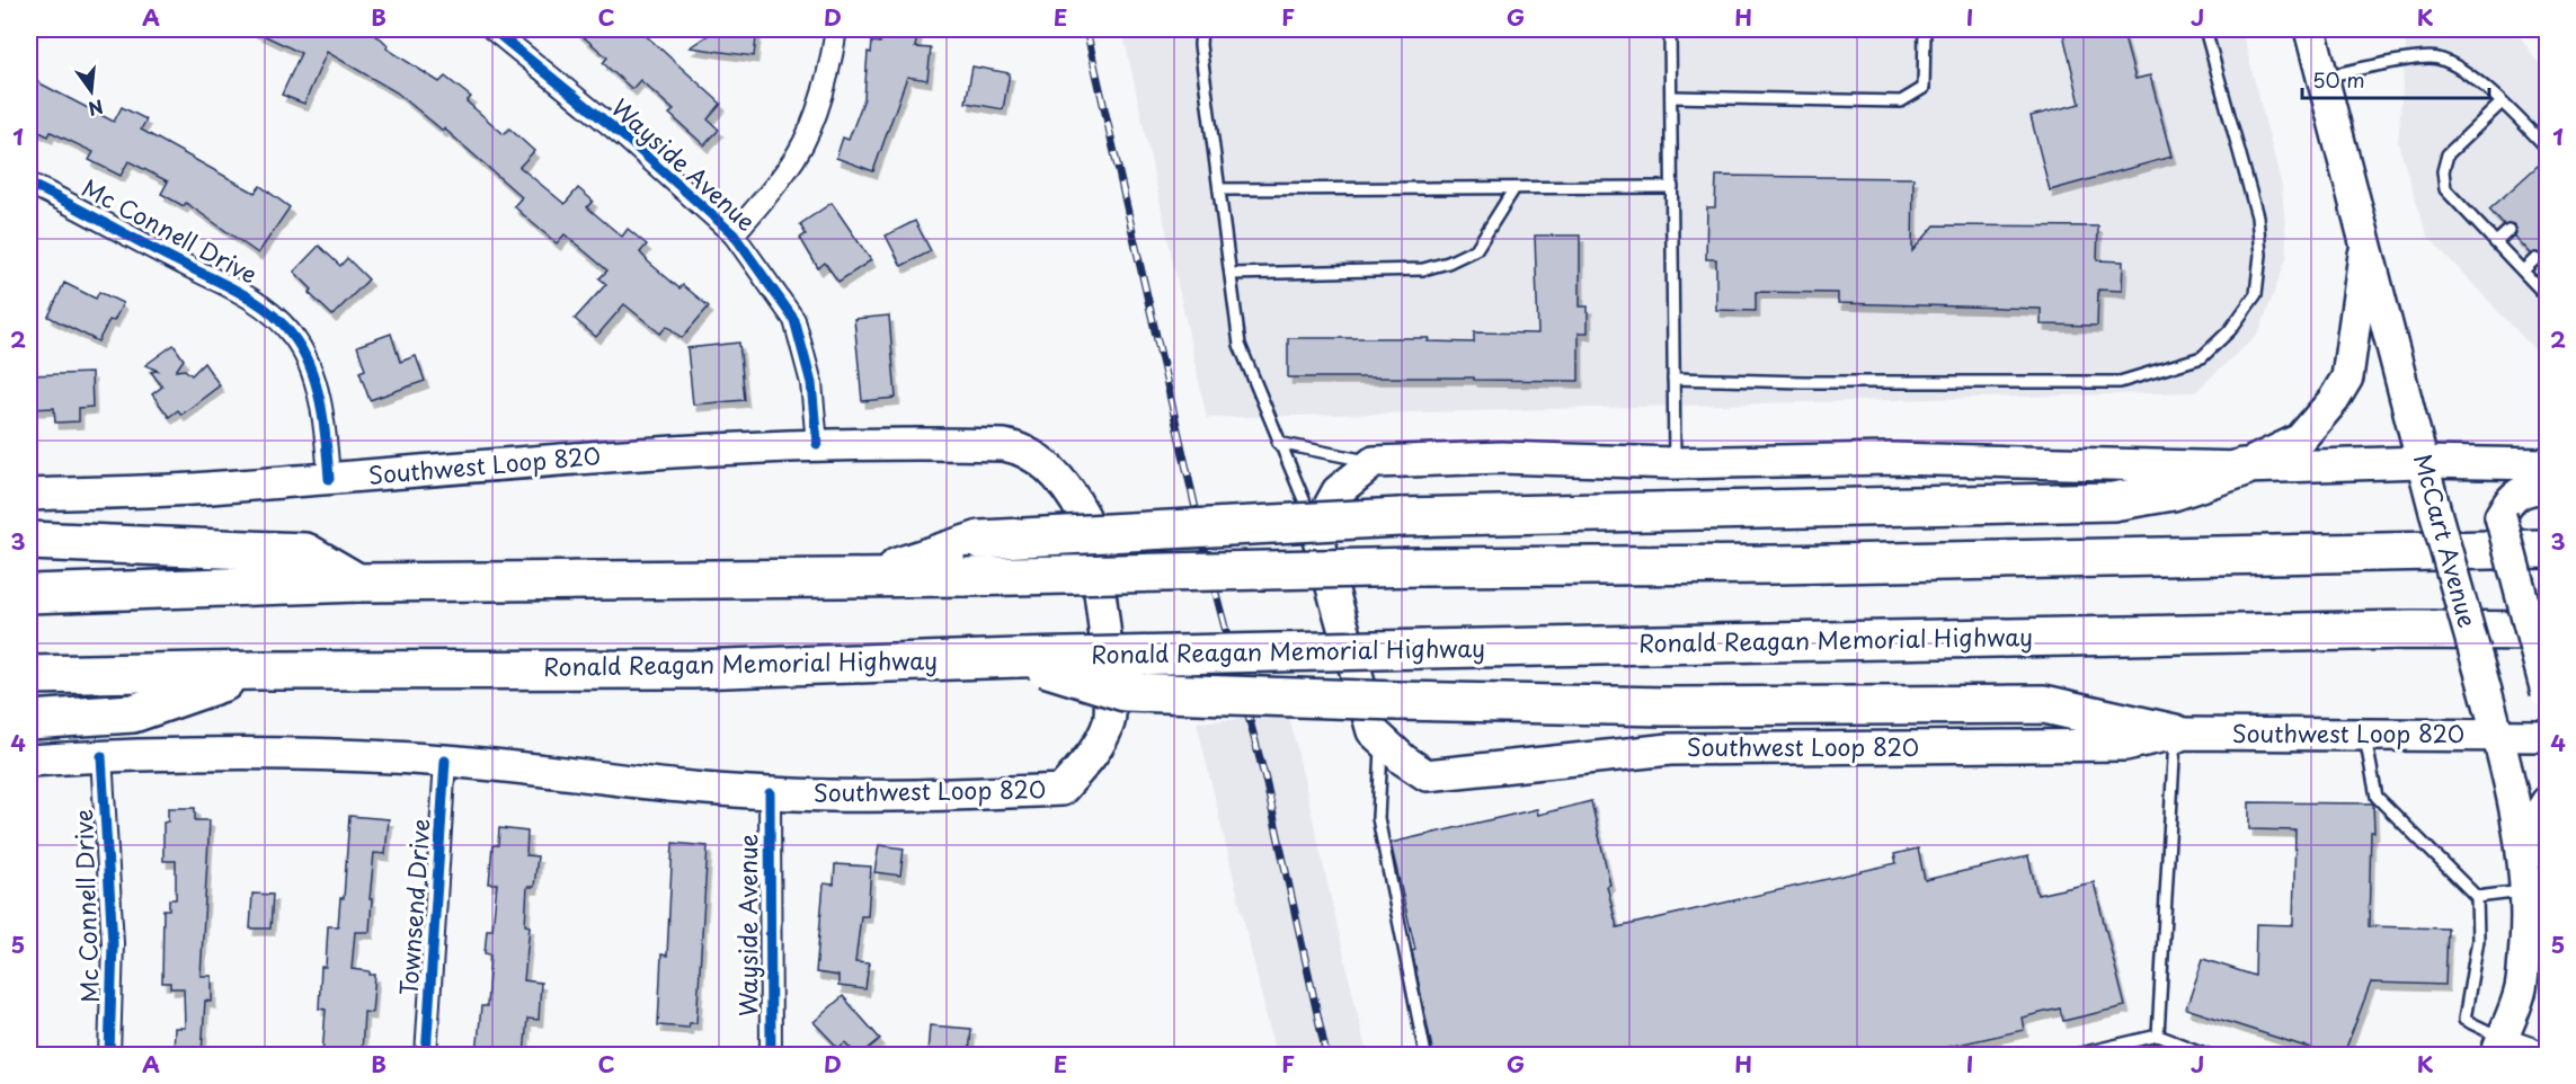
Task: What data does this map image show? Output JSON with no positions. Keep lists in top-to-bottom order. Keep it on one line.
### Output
{"streets":{"highway":["Ronald Reagan Memorial Highway"],"main road":["Southwest Loop 820","McCart Avenue"],"street":["Wayside Avenue","Mc Connell Drive","Townsend Drive"]},"crossings":[["Wayside Avenue","Southwest Loop 820"],["Mc Connell Drive","Southwest Loop 820"],["Southwest Loop 820","McCart Avenue"],["Southwest Loop 820","Townsend Drive"]],"scale_bar":"50 m","north":"bottom","grid":{"columns":["A","B","C","D","E","F","G","H","I","J","K"],"rows":["1","2","3","4","5"]}}
